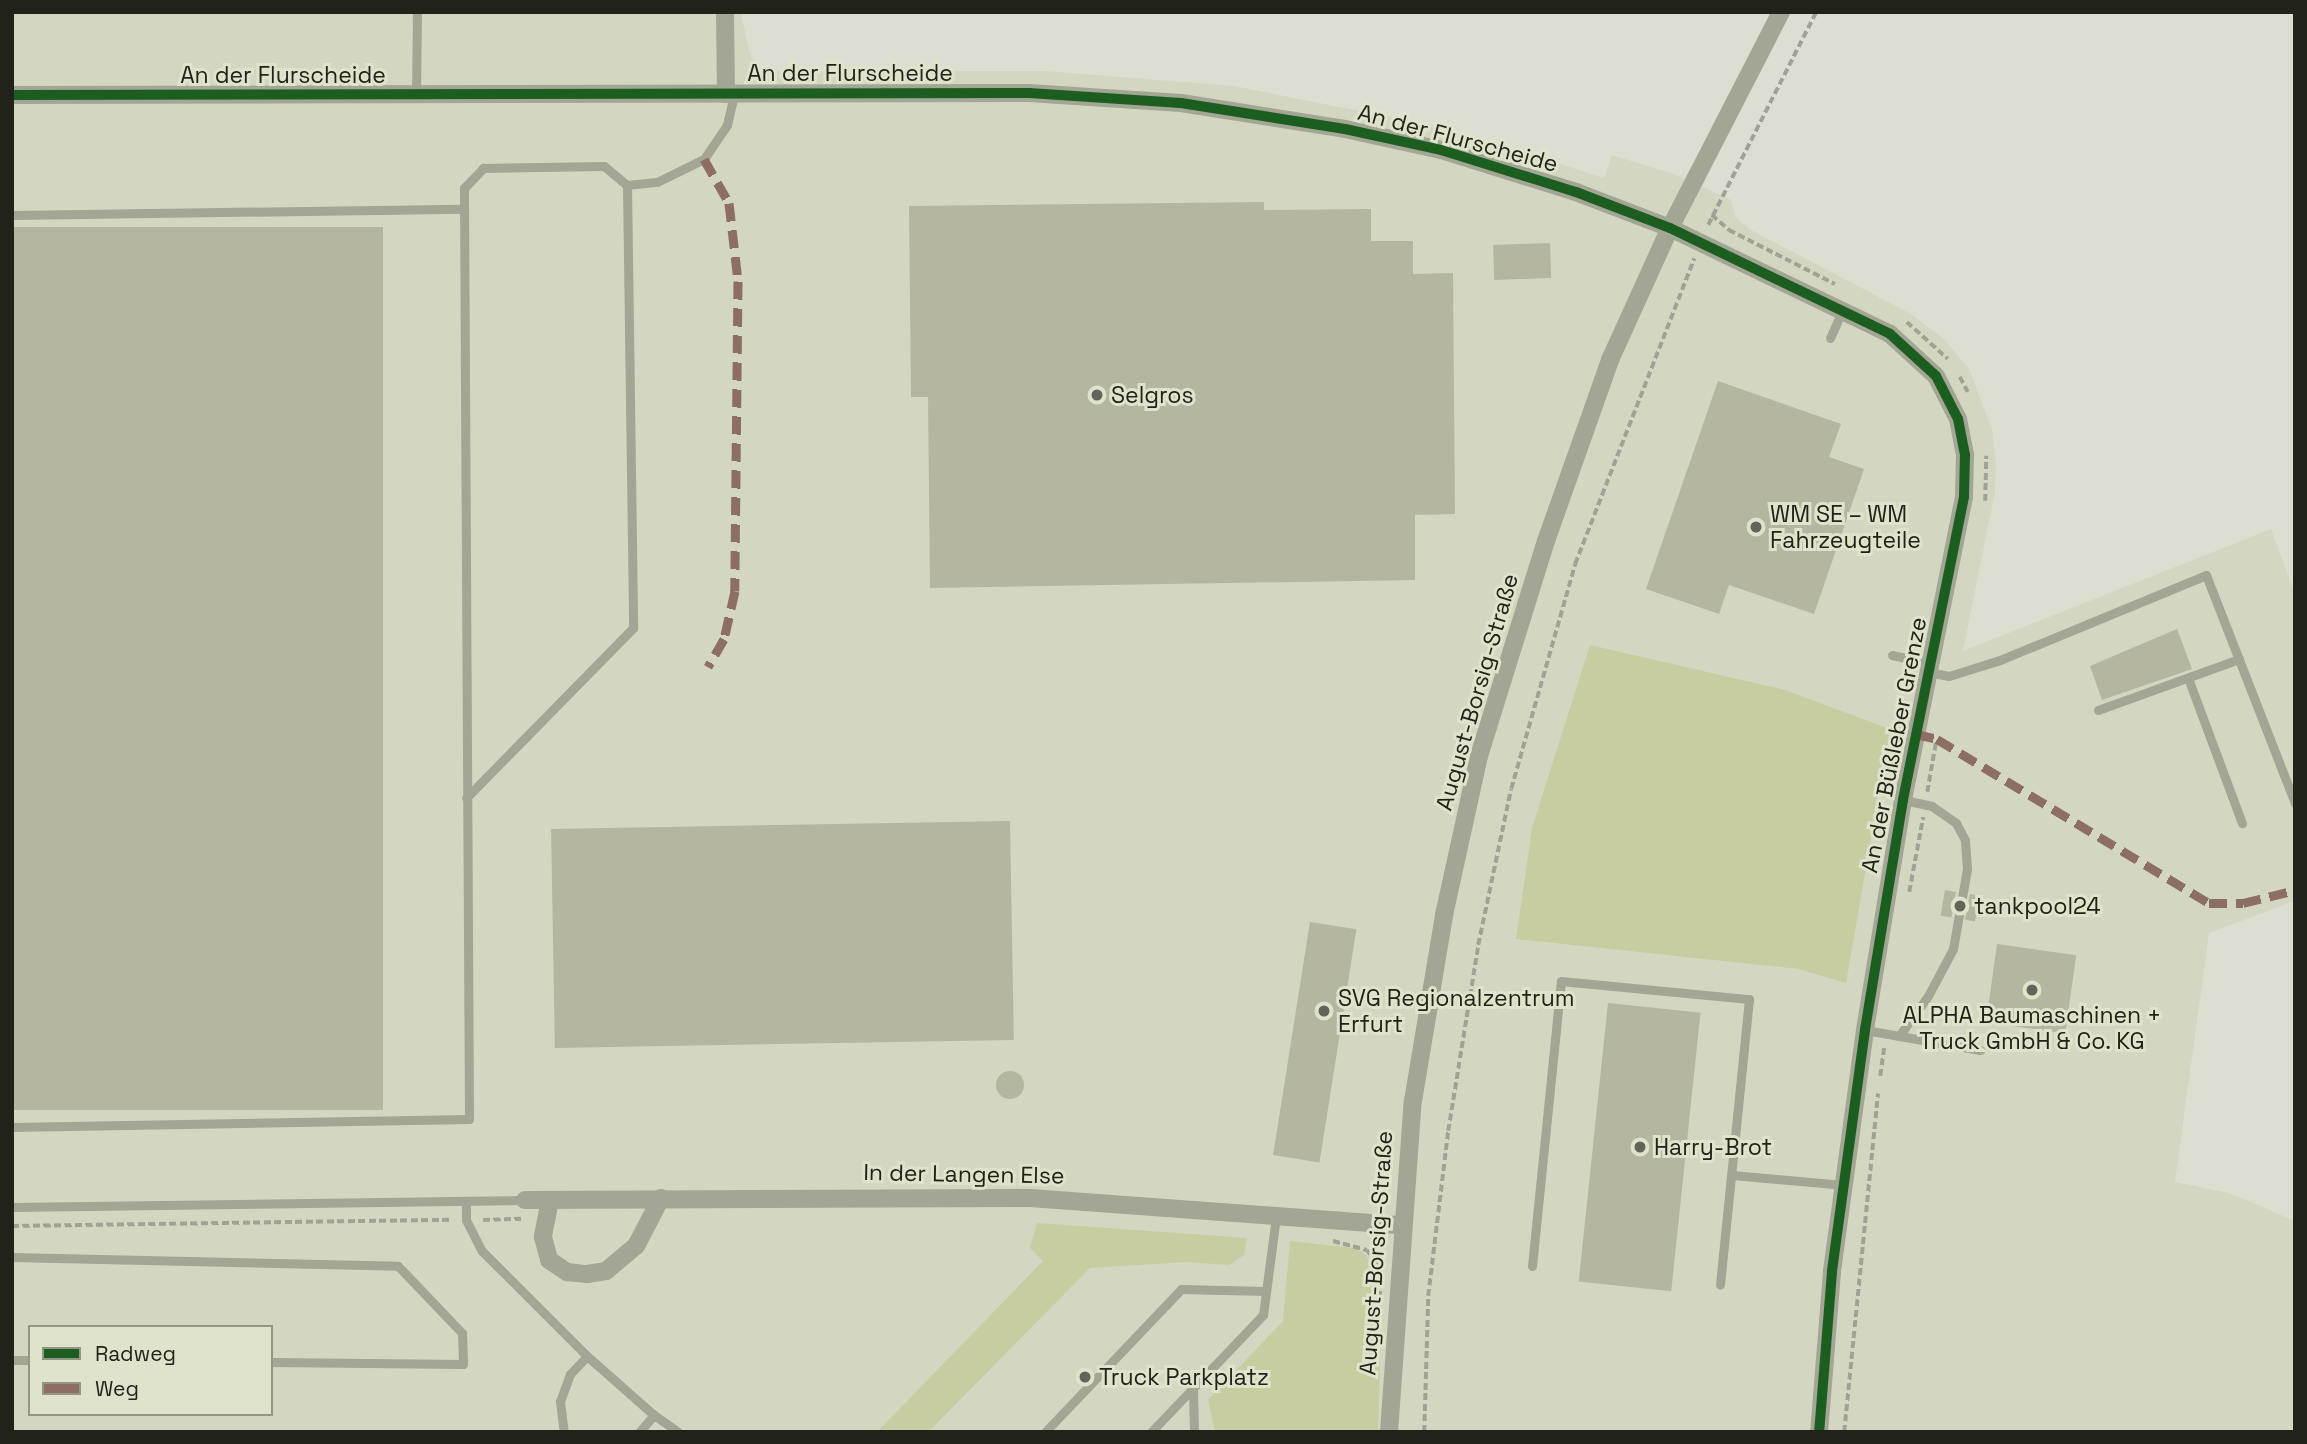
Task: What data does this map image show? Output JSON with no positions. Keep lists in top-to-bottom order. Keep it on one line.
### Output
{"streets":{"street":["An der Flurscheide","August-Borsig-Straße","An der Büßleber Grenze","In der Langen Else"]},"crossings":[["An der Flurscheide","August-Borsig-Straße"],["An der Flurscheide","An der Büßleber Grenze"],["August-Borsig-Straße","An der Büßleber Grenze"],["August-Borsig-Straße","In der Langen Else"]],"places":["Selgros","WM SE – WM Fahrzeugteile","tankpool24","ALPHA Baumaschinen + Truck GmbH & Co. KG","SVG Regionalzentrum Erfurt","Harry-Brot","Truck Parkplatz"],"legend":["Radweg","Weg"]}
